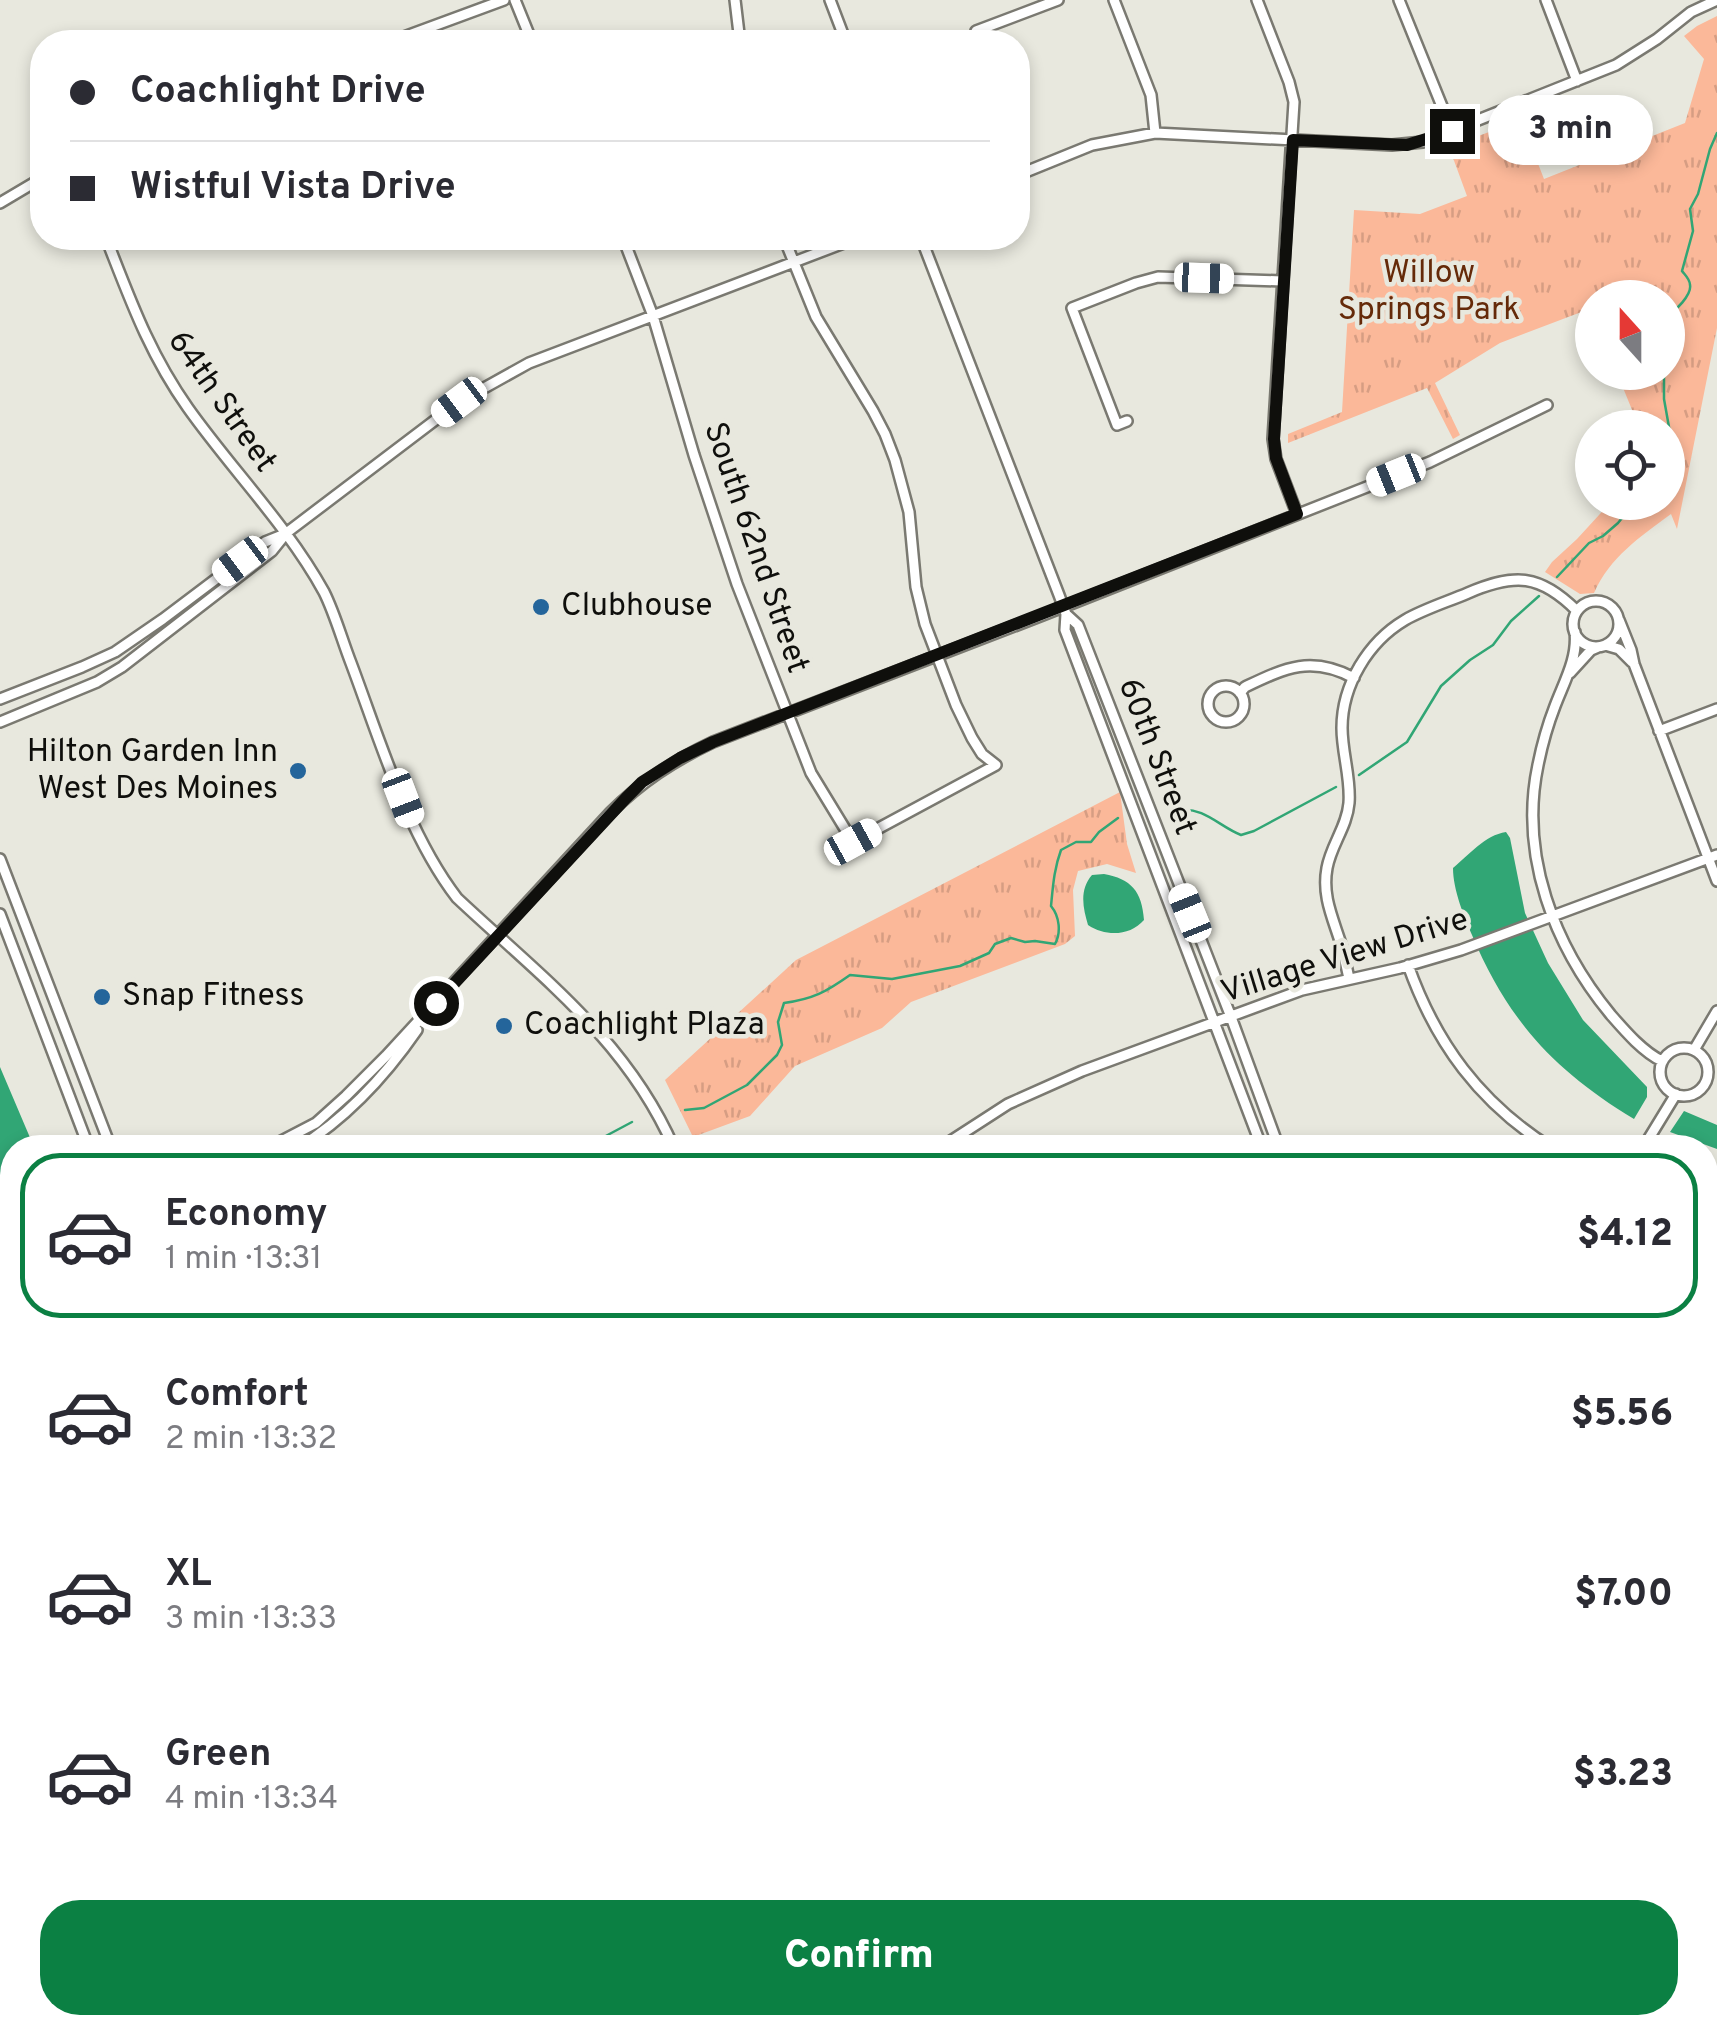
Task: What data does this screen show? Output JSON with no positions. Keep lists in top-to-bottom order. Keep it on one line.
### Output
{"streets":{"street":["64th Street","South 62nd Street","60th Street","Village View Drive"]},"crossings":[["60th Street","Village View Drive"]],"parks":["Willow Springs Park"],"places":["Clubhouse","Hilton Garden Inn West Des Moines","Snap Fitness","Coachlight Plaza"],"north":"top","page":{"banner":["Coachlight Drive","Wistful Vista Drive"],"bubble":"3 min","list":[{"name":"Economy","note":"1 min · 13:31","value":"$4.12"},{"name":"Comfort","note":"2 min · 13:32","value":"$5.56"},{"name":"XL","note":"3 min · 13:33","value":"$7.00"},{"name":"Green","note":"4 min · 13:34","value":"$3.23"}],"buttons":"Confirm"}}
